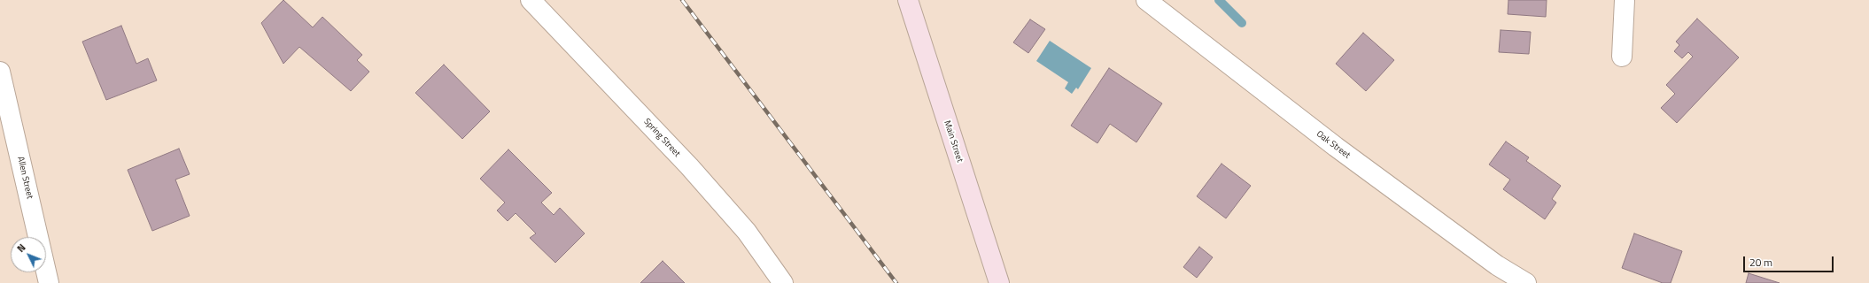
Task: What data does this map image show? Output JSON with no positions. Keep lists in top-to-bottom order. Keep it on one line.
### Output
{"streets":{"main road":["Main Street"],"street":["Spring Street","Oak Street","Allen Street"]},"scale_bar":"20 m","north":"top left"}
